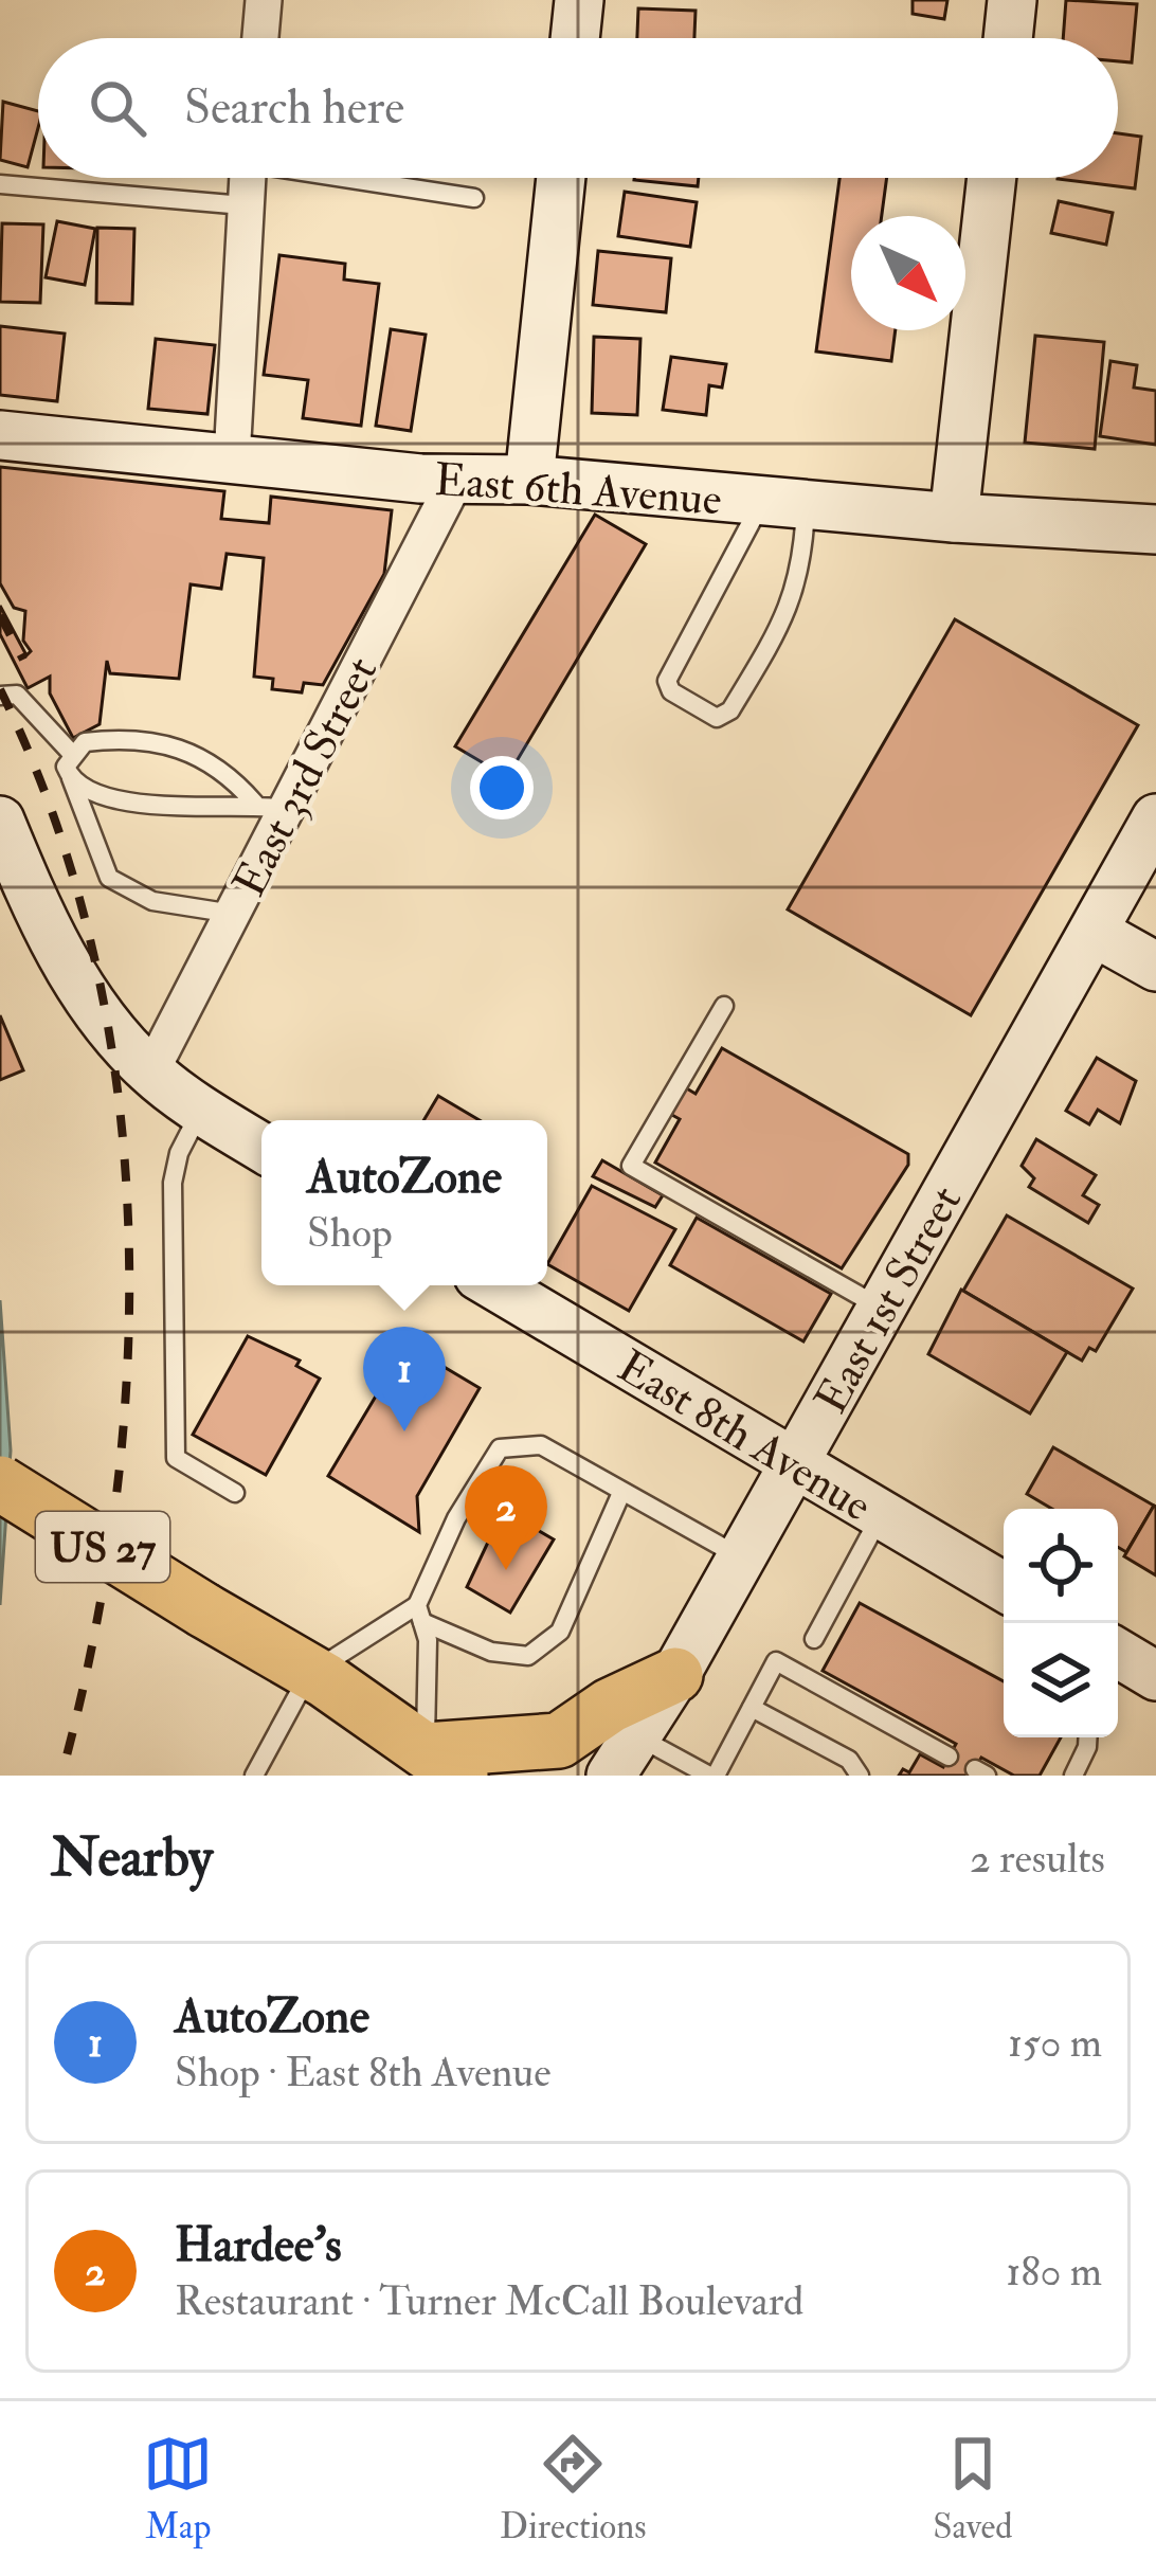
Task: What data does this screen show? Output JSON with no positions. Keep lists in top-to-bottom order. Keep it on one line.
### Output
{"streets":{"main road":["US 27"],"street":["East 6th Avenue","East 3rd Street","East 1st Street","East 8th Avenue"]},"crossings":[["East 6th Avenue","East 3rd Street"],["East 1st Street","East 8th Avenue"]],"north":"bottom right","page":{"search":"Search here","popup":["AutoZone","Shop"],"pins":["1","2"],"heading":["Nearby","2 results"],"list":[{"mark":"1","name":"AutoZone","note":"Shop · East 8th Avenue","value":"150 m"},{"mark":"2","name":"Hardee's","note":"Restaurant · Turner McCall Boulevard","value":"180 m"}],"nav":["Map","Directions","Saved"]}}
